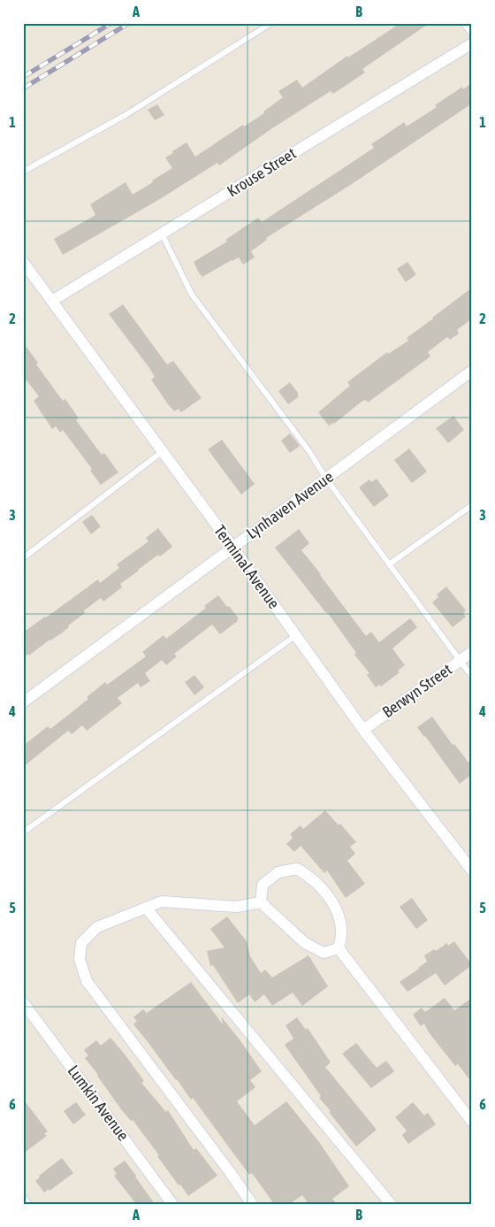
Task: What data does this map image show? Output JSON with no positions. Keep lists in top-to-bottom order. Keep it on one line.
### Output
{"streets":{"street":["Krouse Street","Lynhaven Avenue","Terminal Avenue","Berwyn Street","Lumkin Avenue"]},"crossings":[["Krouse Street","Terminal Avenue"],["Lynhaven Avenue","Terminal Avenue"],["Terminal Avenue","Berwyn Street"]],"grid":{"columns":["A","B"],"rows":["1","2","3","4","5","6"]}}
